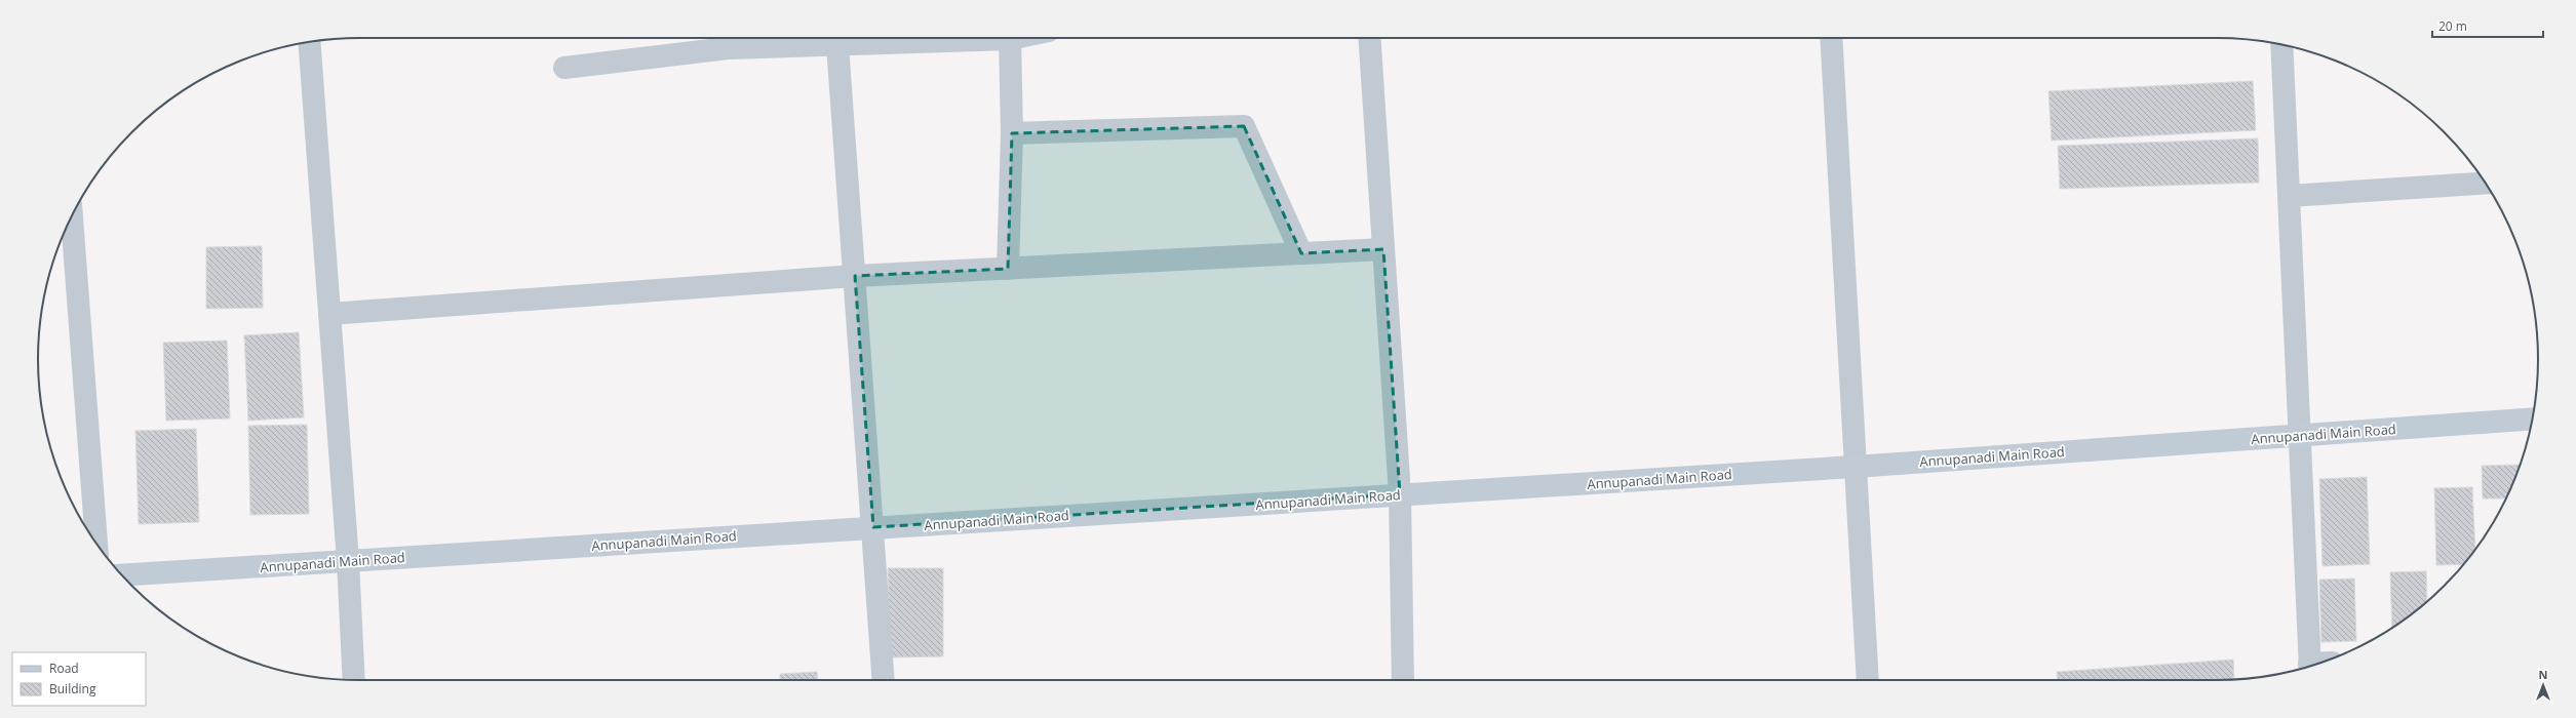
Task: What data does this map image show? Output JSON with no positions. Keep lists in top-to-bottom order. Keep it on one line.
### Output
{"streets":{"street":["Annupanadi Main Road"]},"legend":["Road","Building"],"scale_bar":"20 m","north":"top"}
